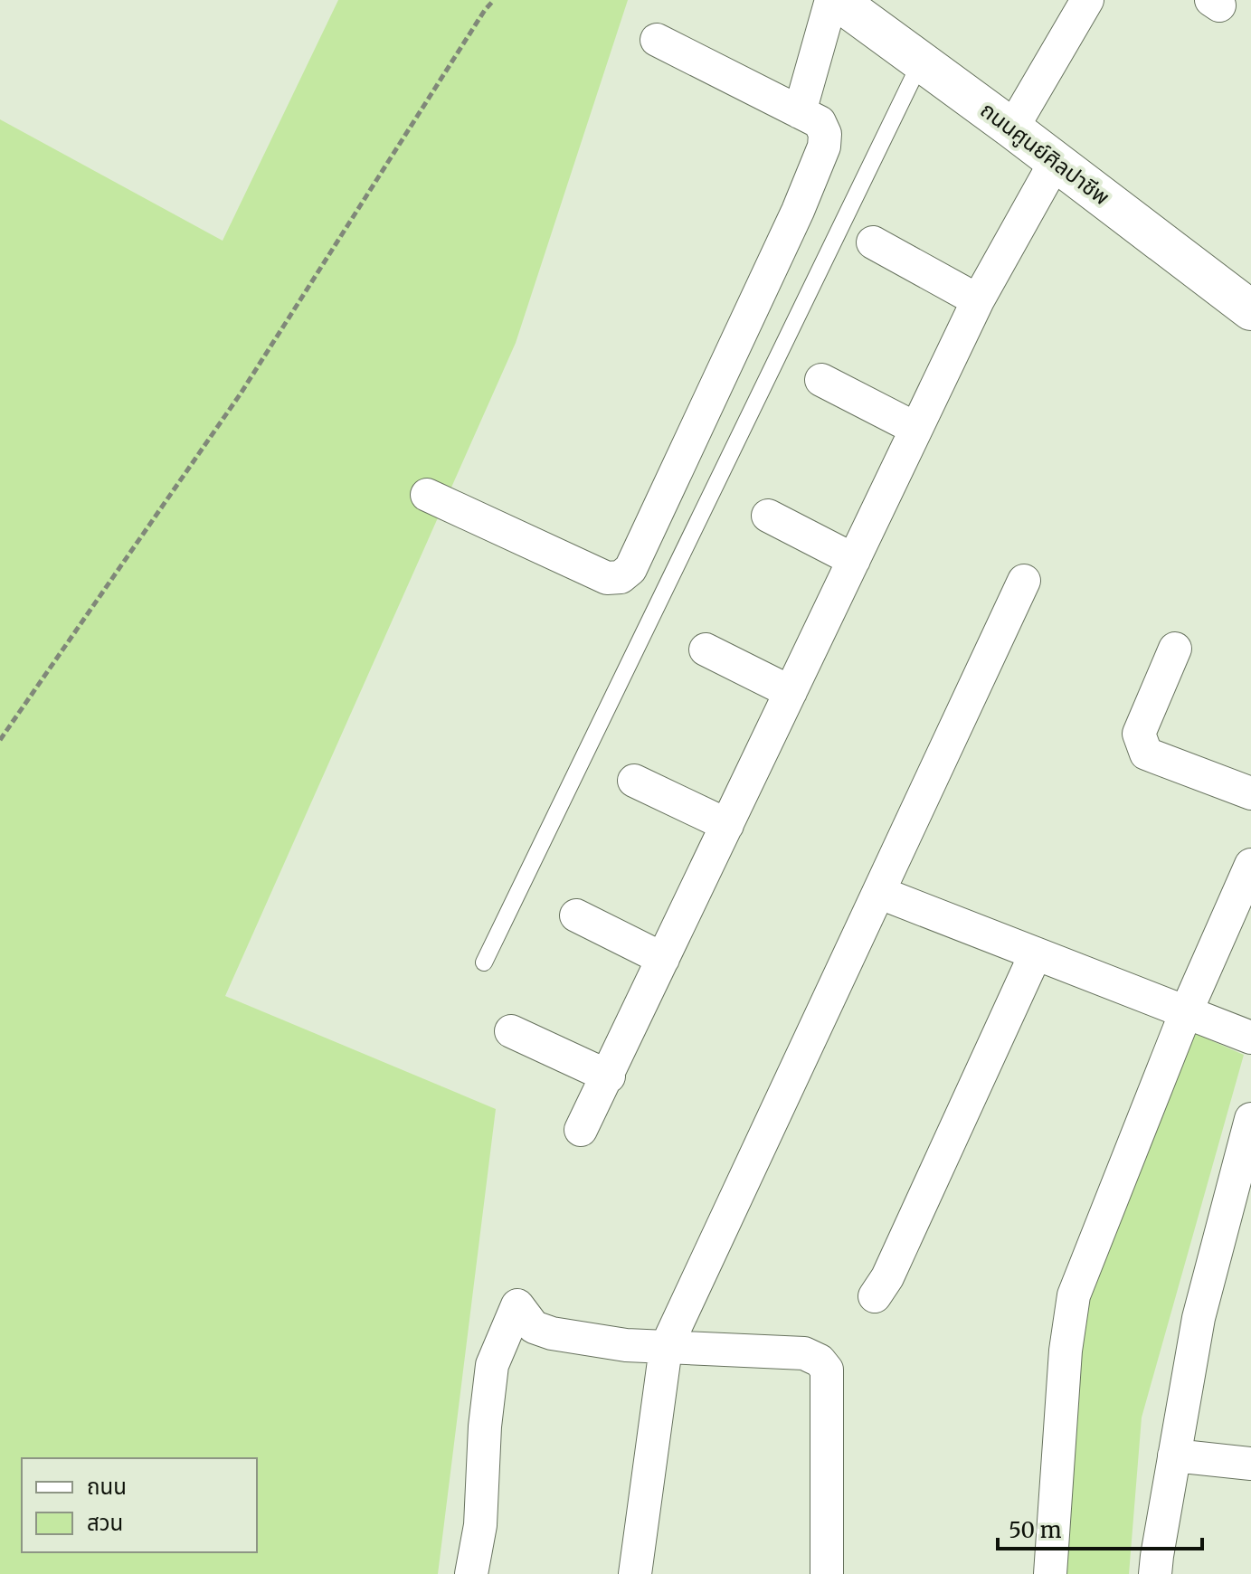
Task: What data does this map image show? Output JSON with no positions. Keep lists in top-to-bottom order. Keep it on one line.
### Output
{"streets":{"main road":["ถนนศูนย์ศิลปาชีพ"]},"legend":["ถนน","สวน"],"scale_bar":"50 m"}
